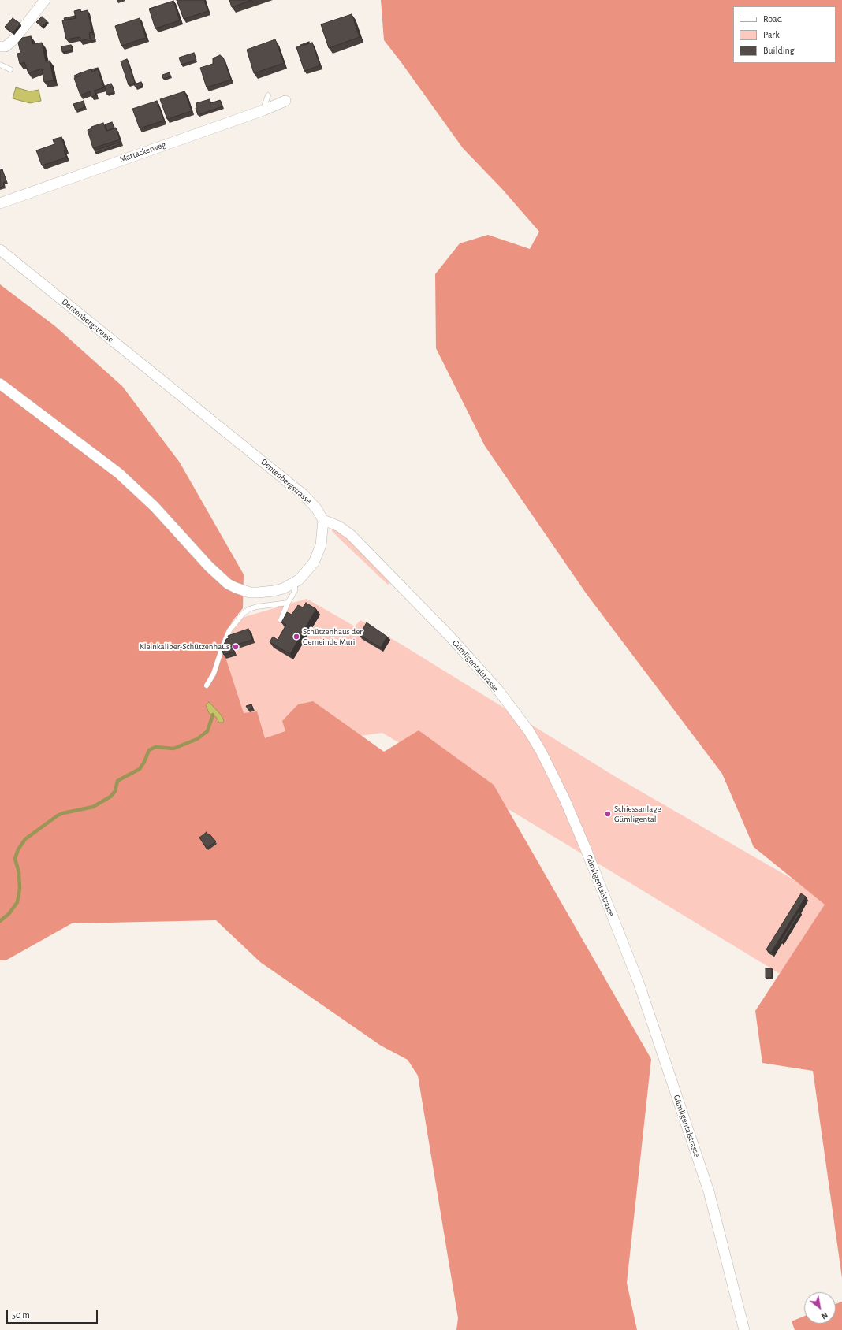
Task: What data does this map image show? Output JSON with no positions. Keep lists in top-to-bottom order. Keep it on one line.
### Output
{"streets":{"street":["Mattackerweg","Dentenbergstrasse","Gümligentalstrasse"]},"crossings":[["Dentenbergstrasse","Gümligentalstrasse"]],"places":["Schützenhaus der Gemeinde Muri","Kleinkaliber-Schützenhaus","Schiessanlage Gümligental"],"legend":["Road","Park","Building"],"scale_bar":"50 m","north":"bottom right"}
